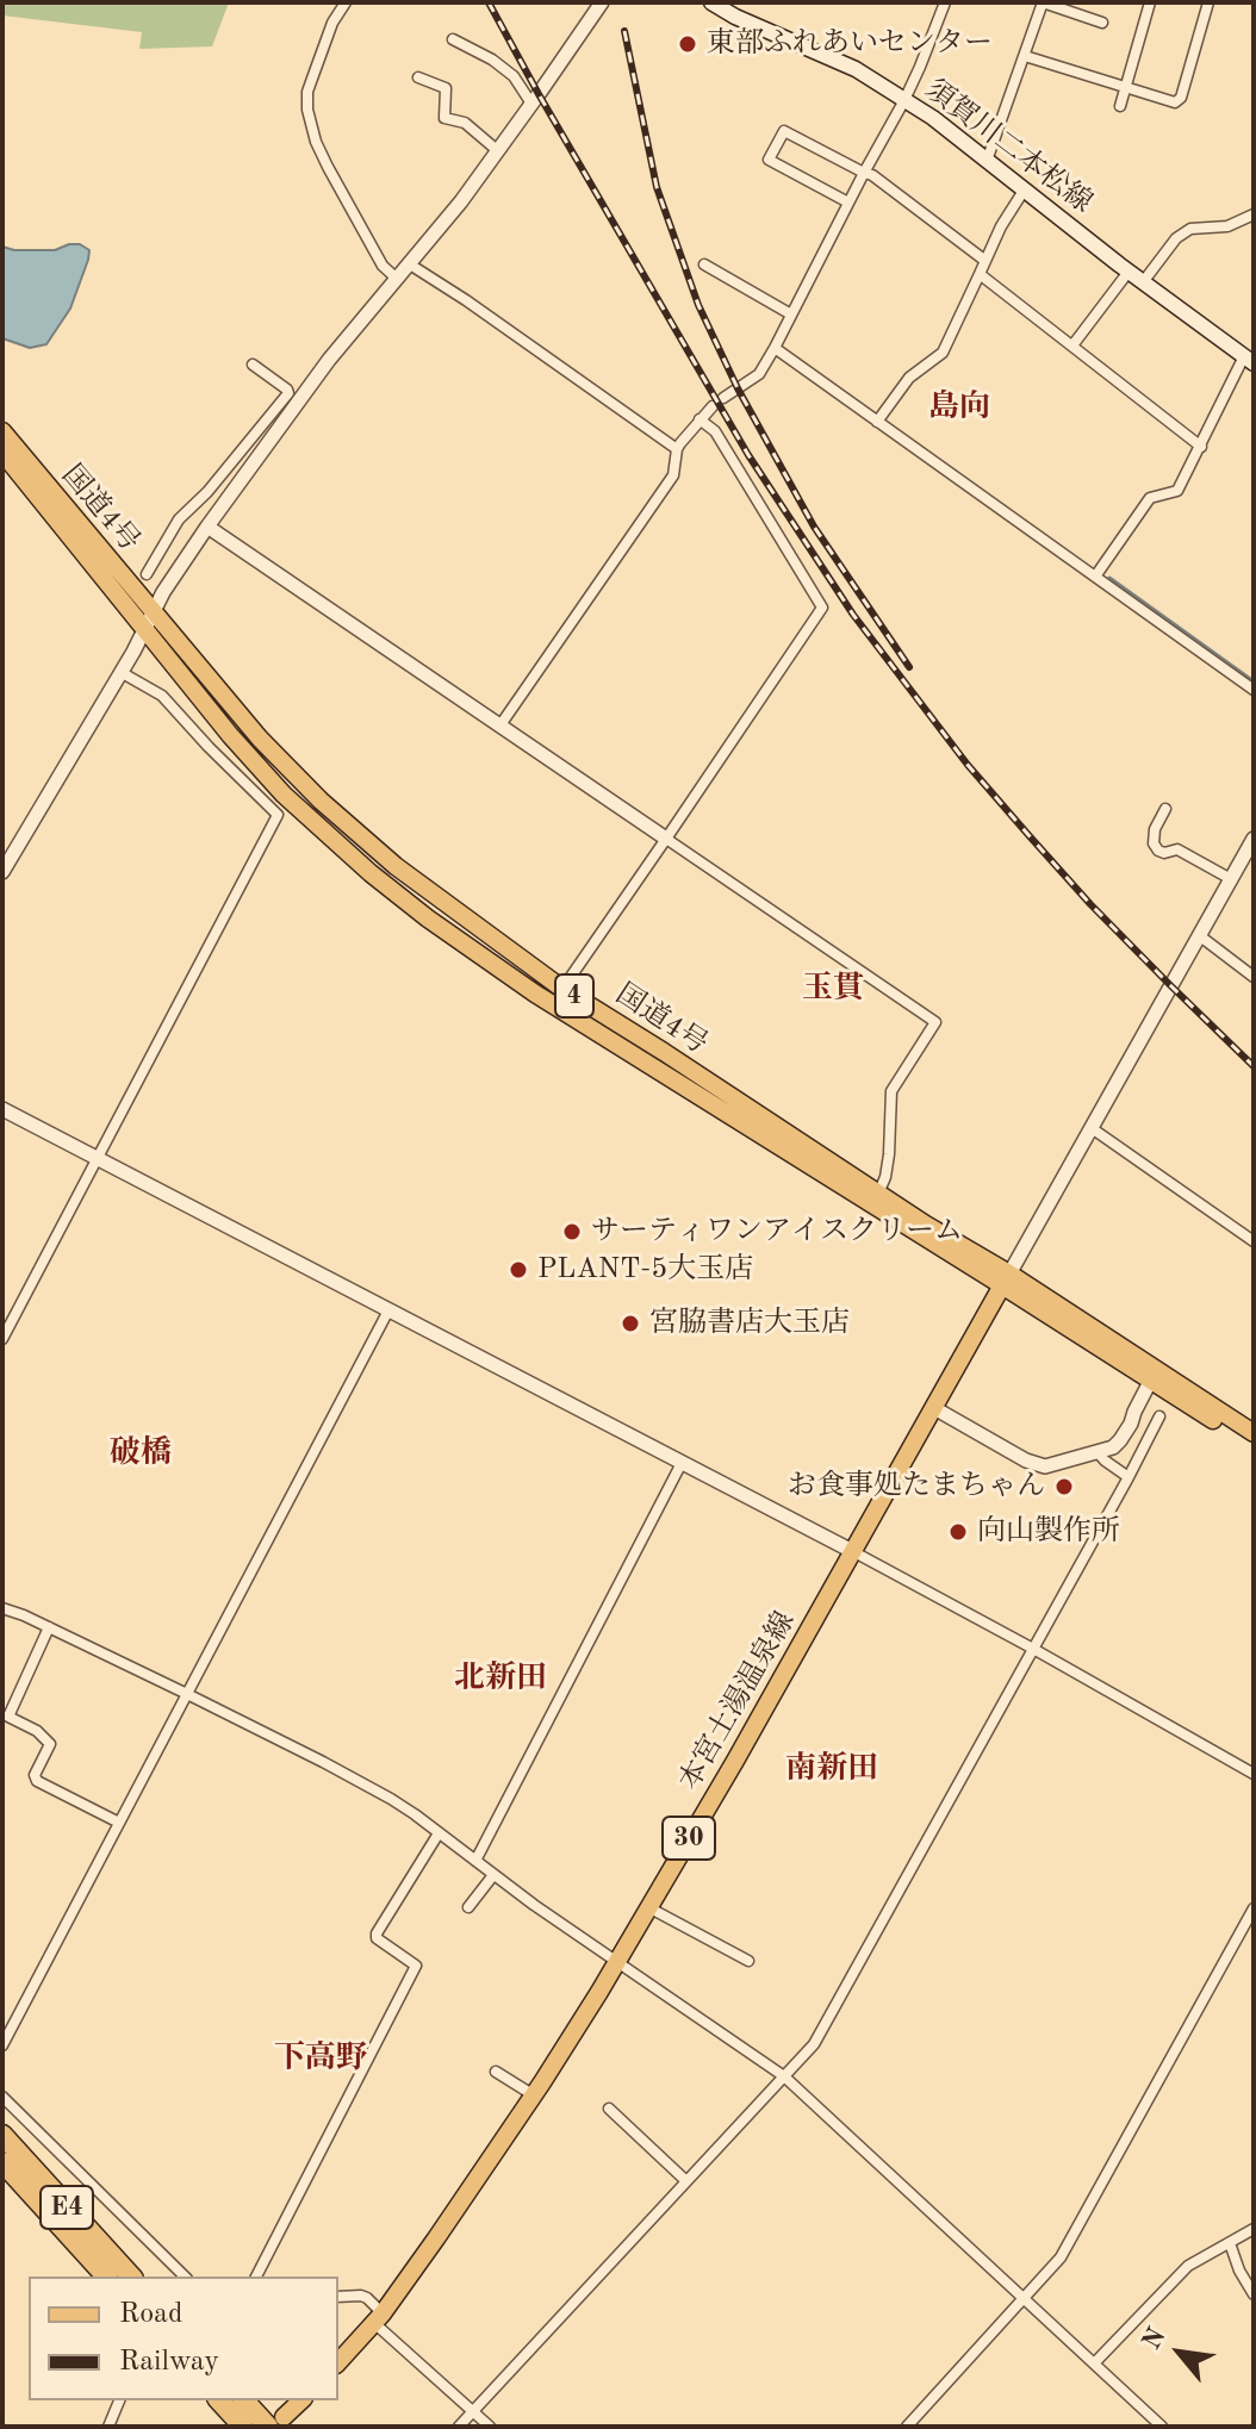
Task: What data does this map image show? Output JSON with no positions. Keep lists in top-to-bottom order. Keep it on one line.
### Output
{"streets":{"highway":["E4"],"main road":["須賀川二本松線","国道4号","4","本宮土湯温泉線","30"]},"crossings":[["国道4号","本宮土湯温泉線"]],"districts":["島向","玉貫","破橋","北新田","南新田","下高野"],"places":["東部ふれあいセンター","サーティワンアイスクリーム","PLANT-5大玉店","宮脇書店大玉店","お食事処たまちゃん","向山製作所"],"legend":["Road","Railway"],"north":"top left"}
